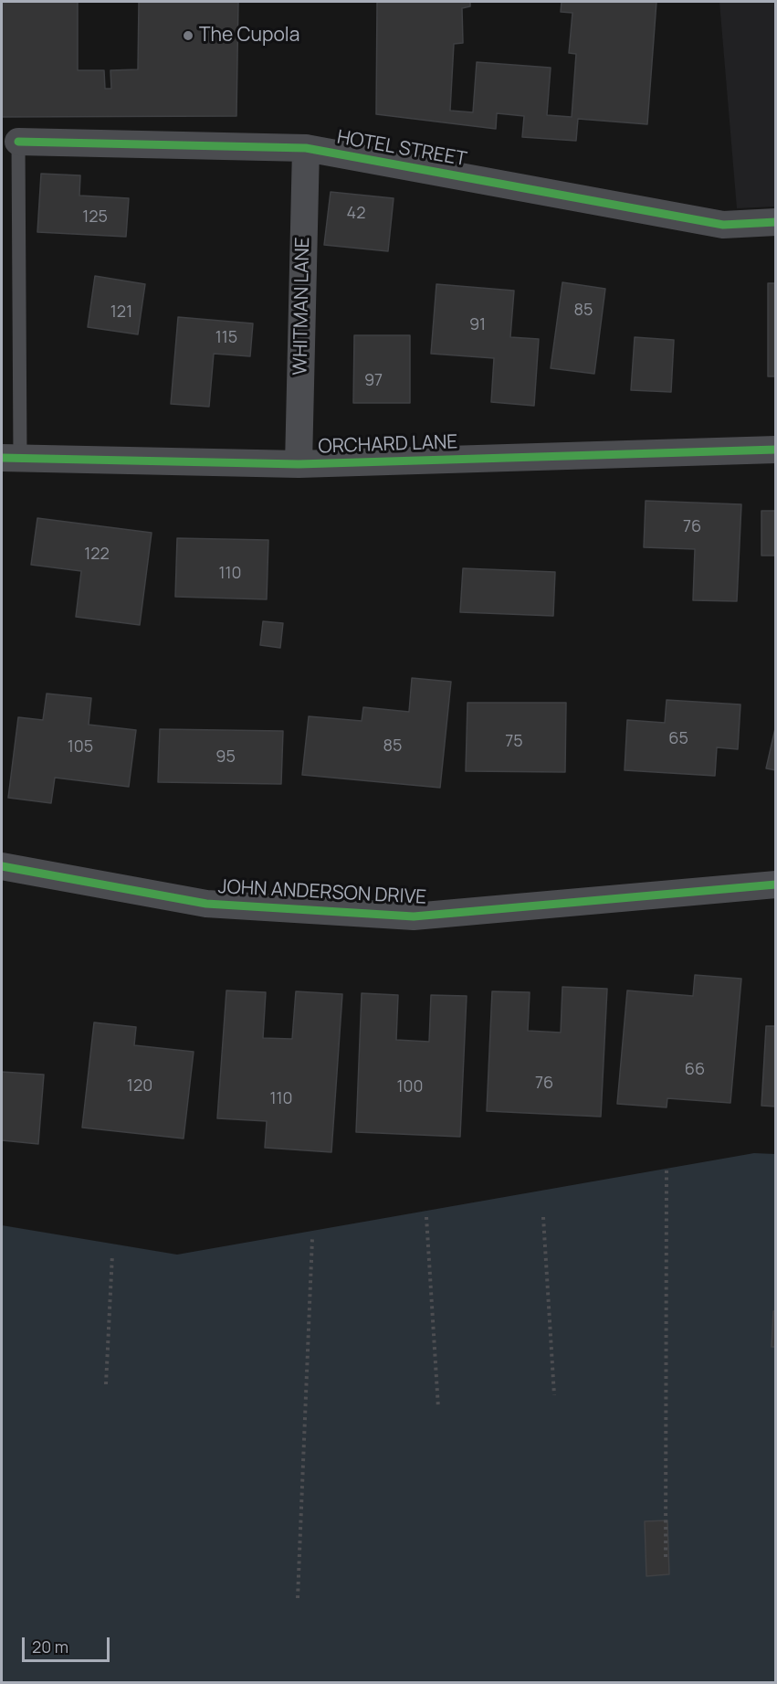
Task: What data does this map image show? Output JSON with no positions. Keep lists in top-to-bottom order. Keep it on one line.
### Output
{"streets":{"street":["HOTEL STREET","WHITMAN LANE","ORCHARD LANE","JOHN ANDERSON DRIVE"]},"crossings":[["HOTEL STREET","WHITMAN LANE"],["WHITMAN LANE","ORCHARD LANE"]],"places":["The Cupola"],"house_numbers":["42","125","85","121","91","115","97","76","122","110","65","75","85","105","95","66","76","120","100","110"],"scale_bar":"20 m"}
